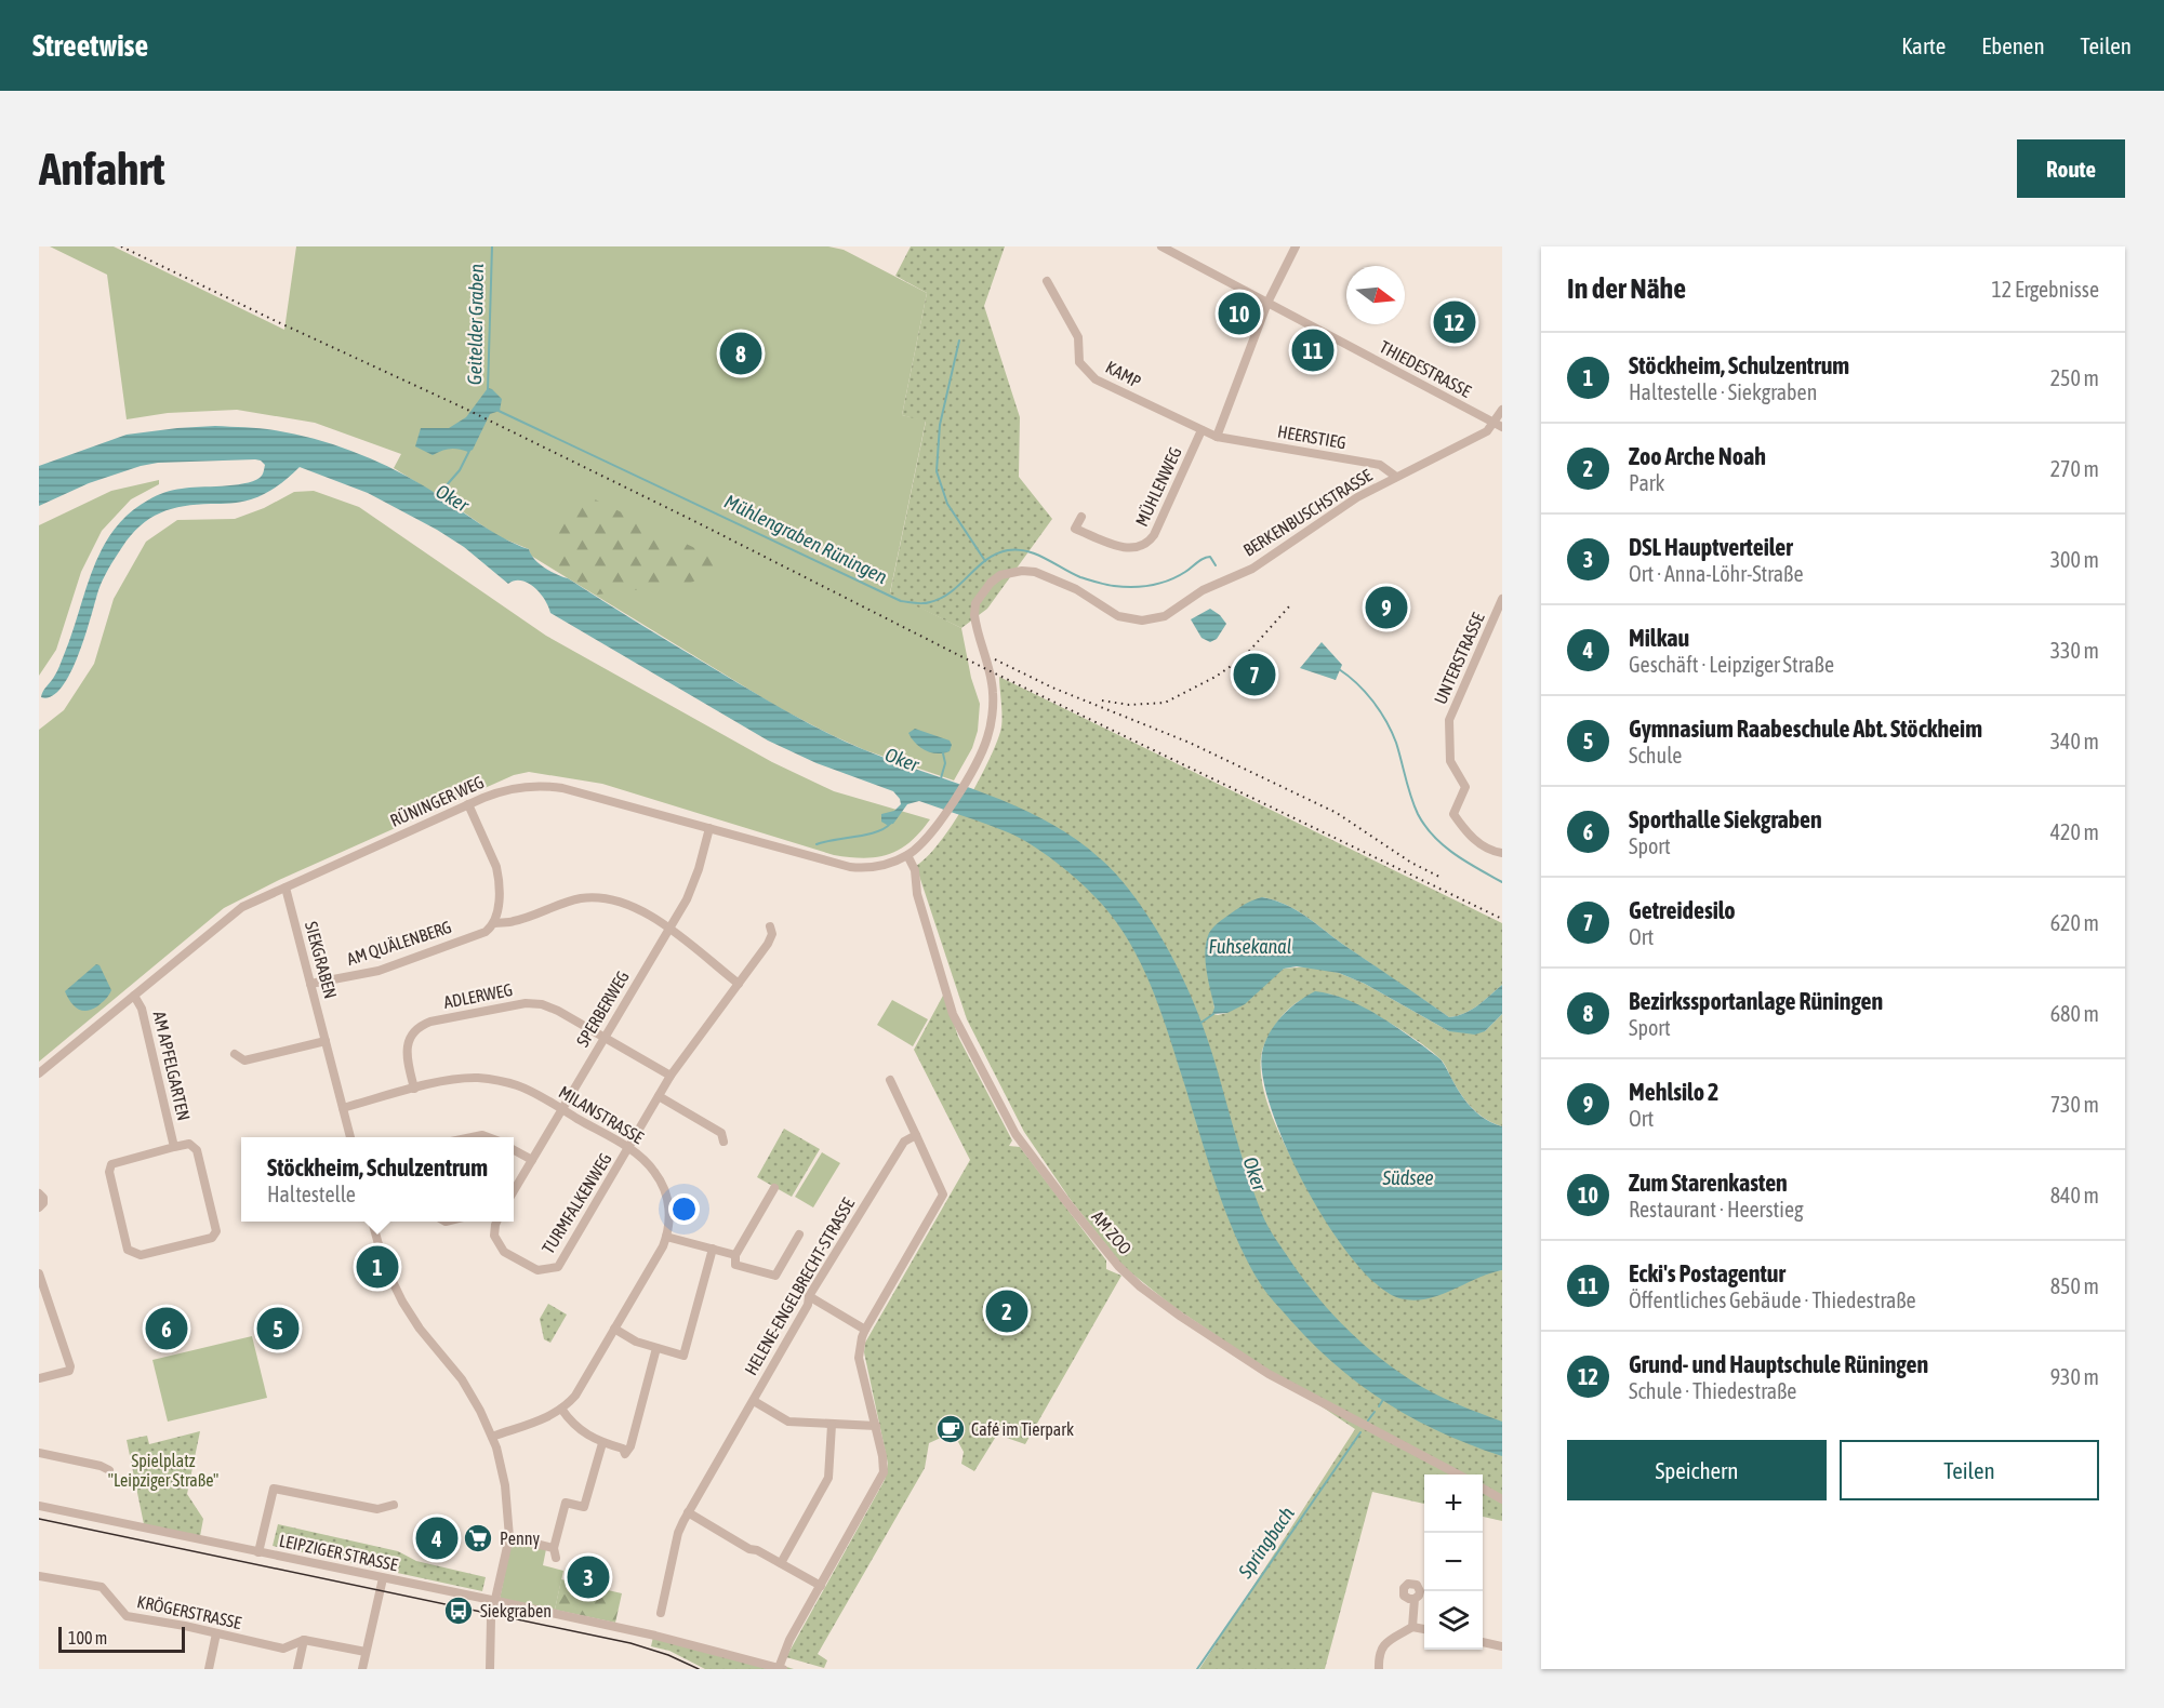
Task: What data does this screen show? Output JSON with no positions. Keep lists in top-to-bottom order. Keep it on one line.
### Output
{"streets":{"street":["THIEDESTRASSE","KAMP","HEERSTIEG","MÜHLENWEG","BERKENBUSCHSTRASSE","UNTERSTRASSE","RÜNINGER WEG","AM QUÄLENBERG","SIEKGRABEN","ADLERWEG","SPERBERWEG","AM APFELGARTEN","MILANSTRASSE","TURMFALKENWEG","AM ZOO","HELENE-ENGELBRECHT-STRASSE","LEIPZIGER STRASSE","KRÖGERSTRASSE"]},"crossings":[["THIEDESTRASSE","BERKENBUSCHSTRASSE"],["KAMP","HEERSTIEG"],["KAMP","MÜHLENWEG"],["HEERSTIEG","MÜHLENWEG"],["HEERSTIEG","BERKENBUSCHSTRASSE"],["BERKENBUSCHSTRASSE","RÜNINGER WEG"],["BERKENBUSCHSTRASSE","AM ZOO"],["RÜNINGER WEG","SIEKGRABEN"],["RÜNINGER WEG","SPERBERWEG"],["RÜNINGER WEG","AM APFELGARTEN"],["RÜNINGER WEG","AM ZOO"],["AM QUÄLENBERG","SIEKGRABEN"],["AM QUÄLENBERG","SPERBERWEG"],["AM QUÄLENBERG","TURMFALKENWEG"],["SIEKGRABEN","MILANSTRASSE"],["ADLERWEG","SPERBERWEG"],["ADLERWEG","MILANSTRASSE"],["ADLERWEG","TURMFALKENWEG"],["SPERBERWEG","MILANSTRASSE"],["MILANSTRASSE","TURMFALKENWEG"]],"water":["Geitelder Graben","Oker","Mühlengraben Rüningen","Fuhsekanal","Südsee","Springbach"],"parks":["Spielplatz \"Leipziger Straße\""],"places":{"cafe":["Café im Tierpark"],"supermarket":["Penny"],"bus stop":["Siekgraben"]},"scale_bar":"100 m","north":"right","page":{"header":"Streetwise","nav":["Karte","Ebenen","Teilen"],"buttons":["Route",["Speichern","Teilen"]],"title":"Anfahrt","heading":["In der Nähe","12 Ergebnisse"],"pins":["10","12","11","8","9","7","1","2","5","6","4","3"],"list":[{"mark":"1","name":"Stöckheim, Schulzentrum","note":"Haltestelle · Siekgraben","value":"250 m"},{"mark":"2","name":"Zoo Arche Noah","note":"Park","value":"270 m"},{"mark":"3","name":"DSL Hauptverteiler","note":"Ort · Anna-Löhr-Straße","value":"300 m"},{"mark":"4","name":"Milkau","note":"Geschäft · Leipziger Straße","value":"330 m"},{"mark":"5","name":"Gymnasium Raabeschule Abt. Stöckheim","note":"Schule","value":"340 m"},{"mark":"6","name":"Sporthalle Siekgraben","note":"Sport","value":"420 m"},{"mark":"7","name":"Getreidesilo","note":"Ort","value":"620 m"},{"mark":"8","name":"Bezirkssportanlage Rüningen","note":"Sport","value":"680 m"},{"mark":"9","name":"Mehlsilo 2","note":"Ort","value":"730 m"},{"mark":"10","name":"Zum Starenkasten","note":"Restaurant · Heerstieg","value":"840 m"},{"mark":"11","name":"Ecki's Postagentur","note":"Öffentliches Gebäude · Thiedestraße","value":"850 m"},{"mark":"12","name":"Grund- und Hauptschule Rüningen","note":"Schule · Thiedestraße","value":"930 m"}],"popup":["Stöckheim, Schulzentrum","Haltestelle"],"map_buttons":["+","−"],"scale":"100 m"}}
